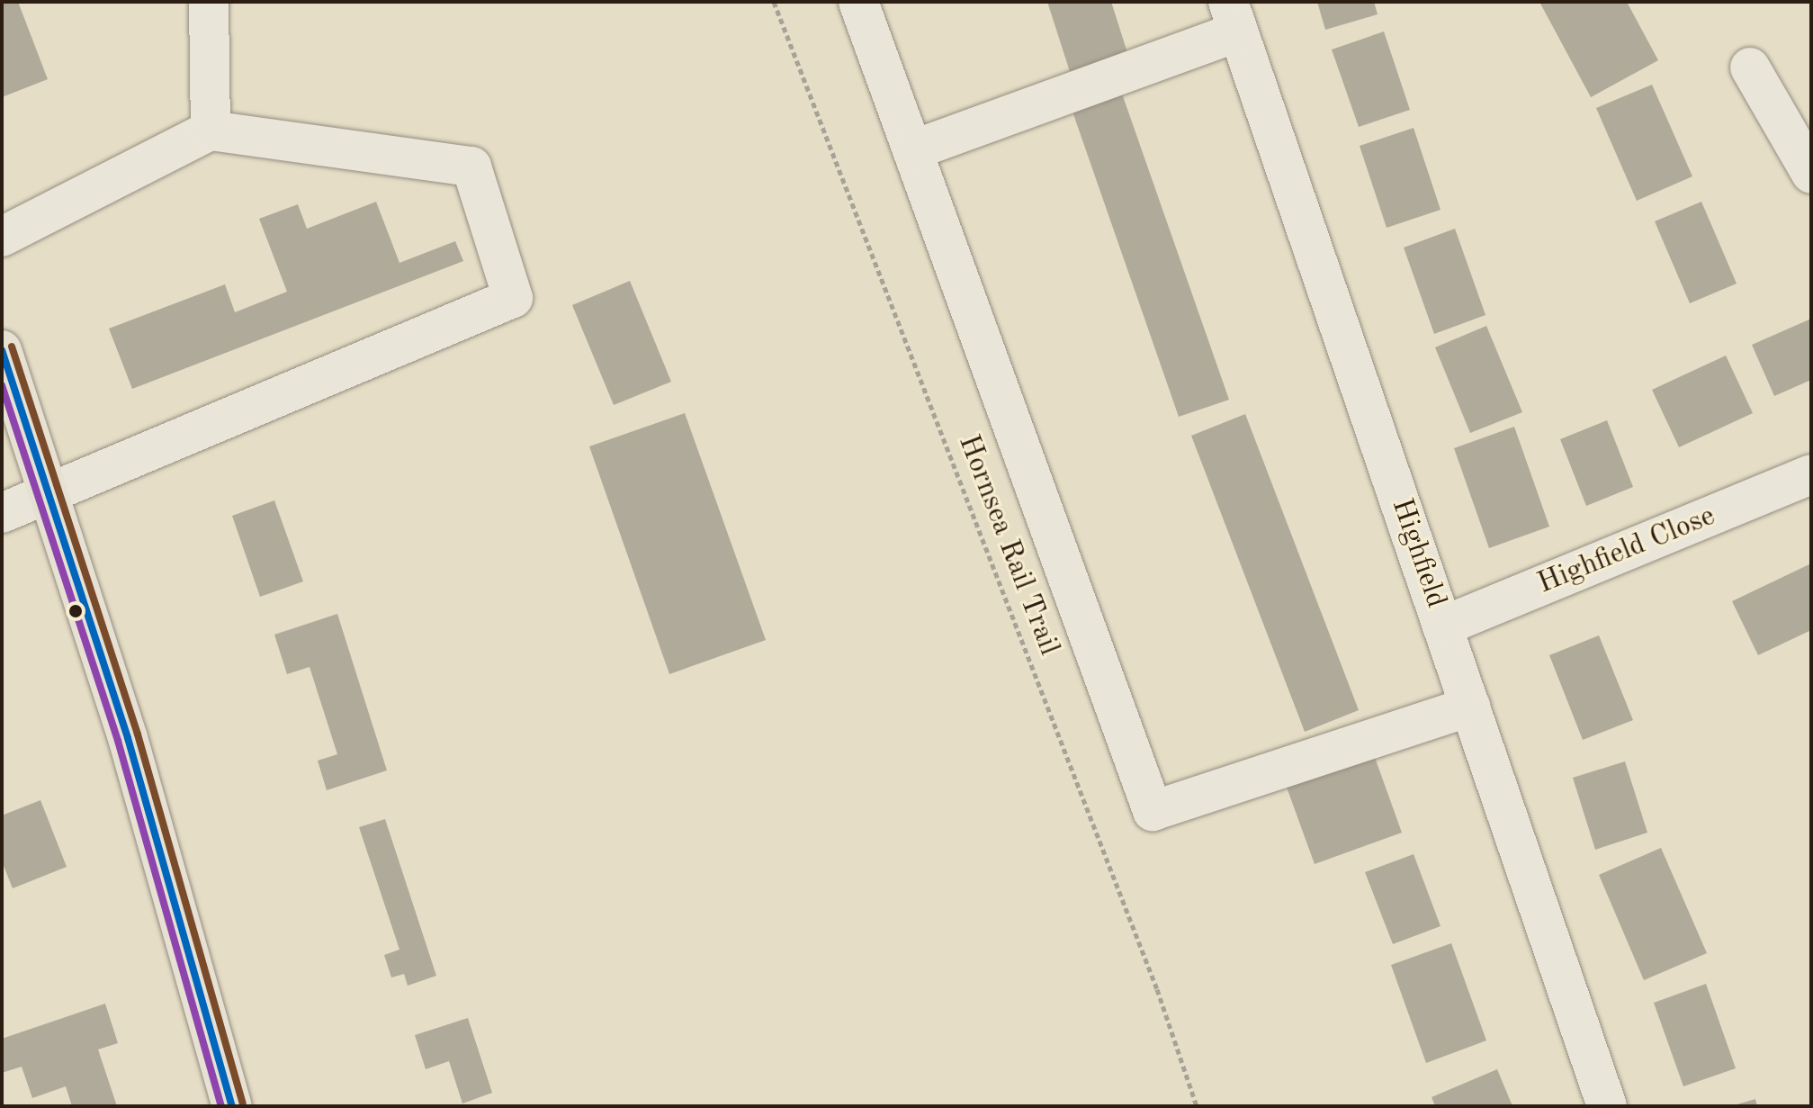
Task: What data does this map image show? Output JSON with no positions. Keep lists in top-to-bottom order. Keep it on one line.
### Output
{"streets":{"street":["Highfield Close","Highfield"],"path":["Hornsea Rail Trail"]},"crossings":[["Highfield Close","Highfield"]]}
